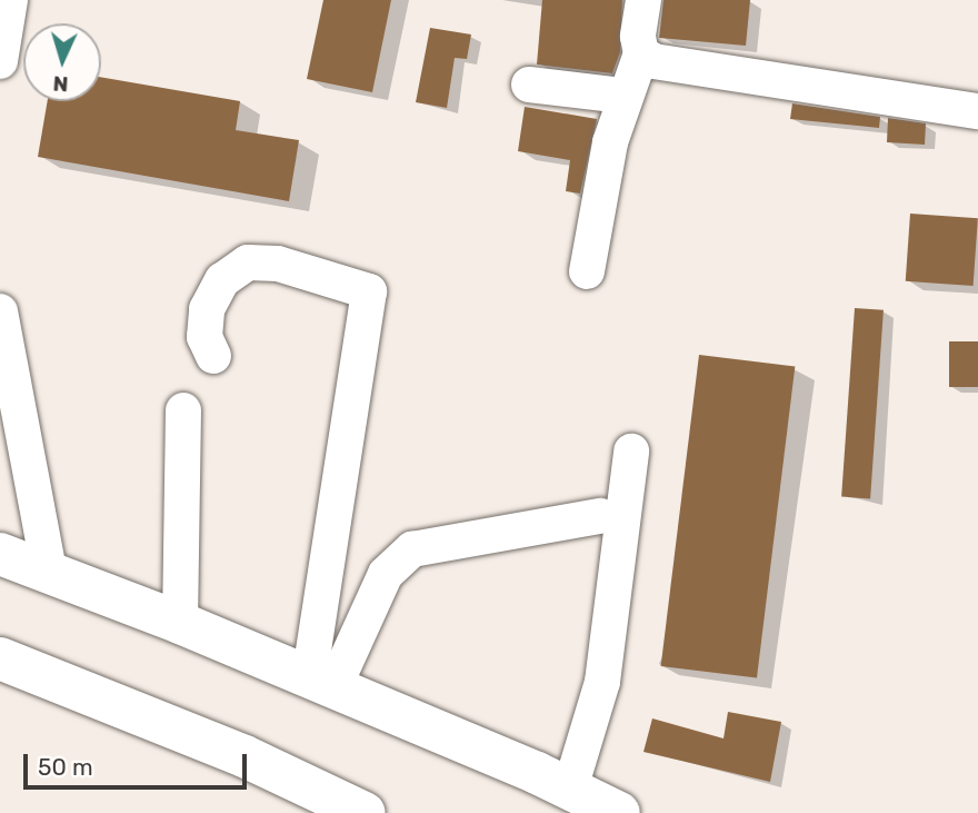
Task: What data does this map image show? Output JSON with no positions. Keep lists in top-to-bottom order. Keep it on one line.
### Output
{"scale_bar":"50 m","north":"bottom"}
